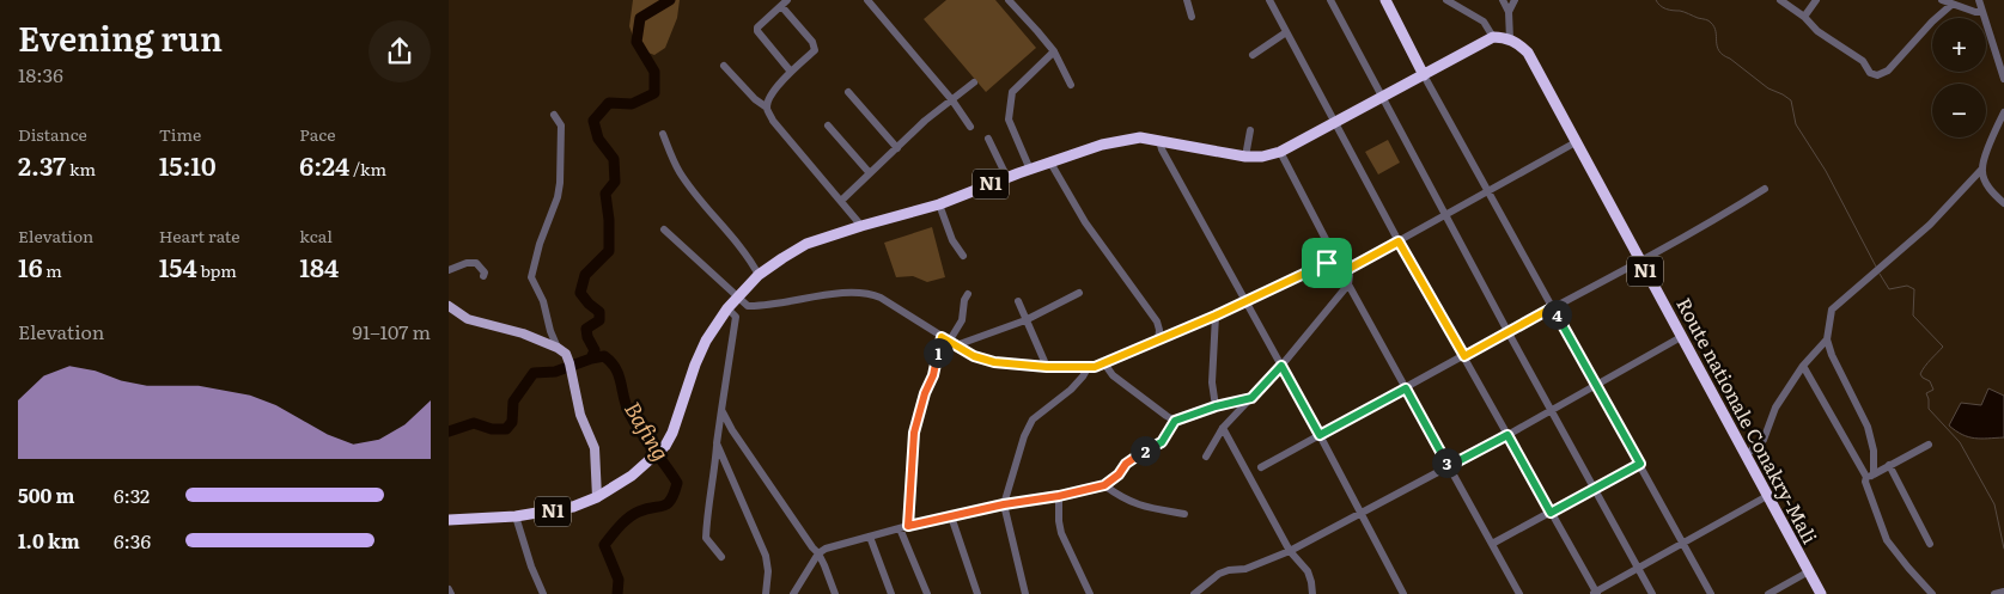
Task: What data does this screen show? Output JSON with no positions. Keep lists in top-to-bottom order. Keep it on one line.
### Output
{"streets":{"highway":["N1","Route nationale Conakry-Mali"]},"water":["Bafing"],"page":{"heading":["Evening run","18:36"],"map_buttons":["+","−"],"stats":[["Distance","2.37 km"],["Time","15:10"],["Pace","6:24 /km"],["Elevation","16 m"],["Heart rate","154 bpm"],["kcal","184"]],"pins":["4","1","2","3"],"chart":["Elevation","91–107 m"],"list":[{"name":"500 m","note":"6:32"},{"name":"1.0 km","note":"6:36"}]}}
